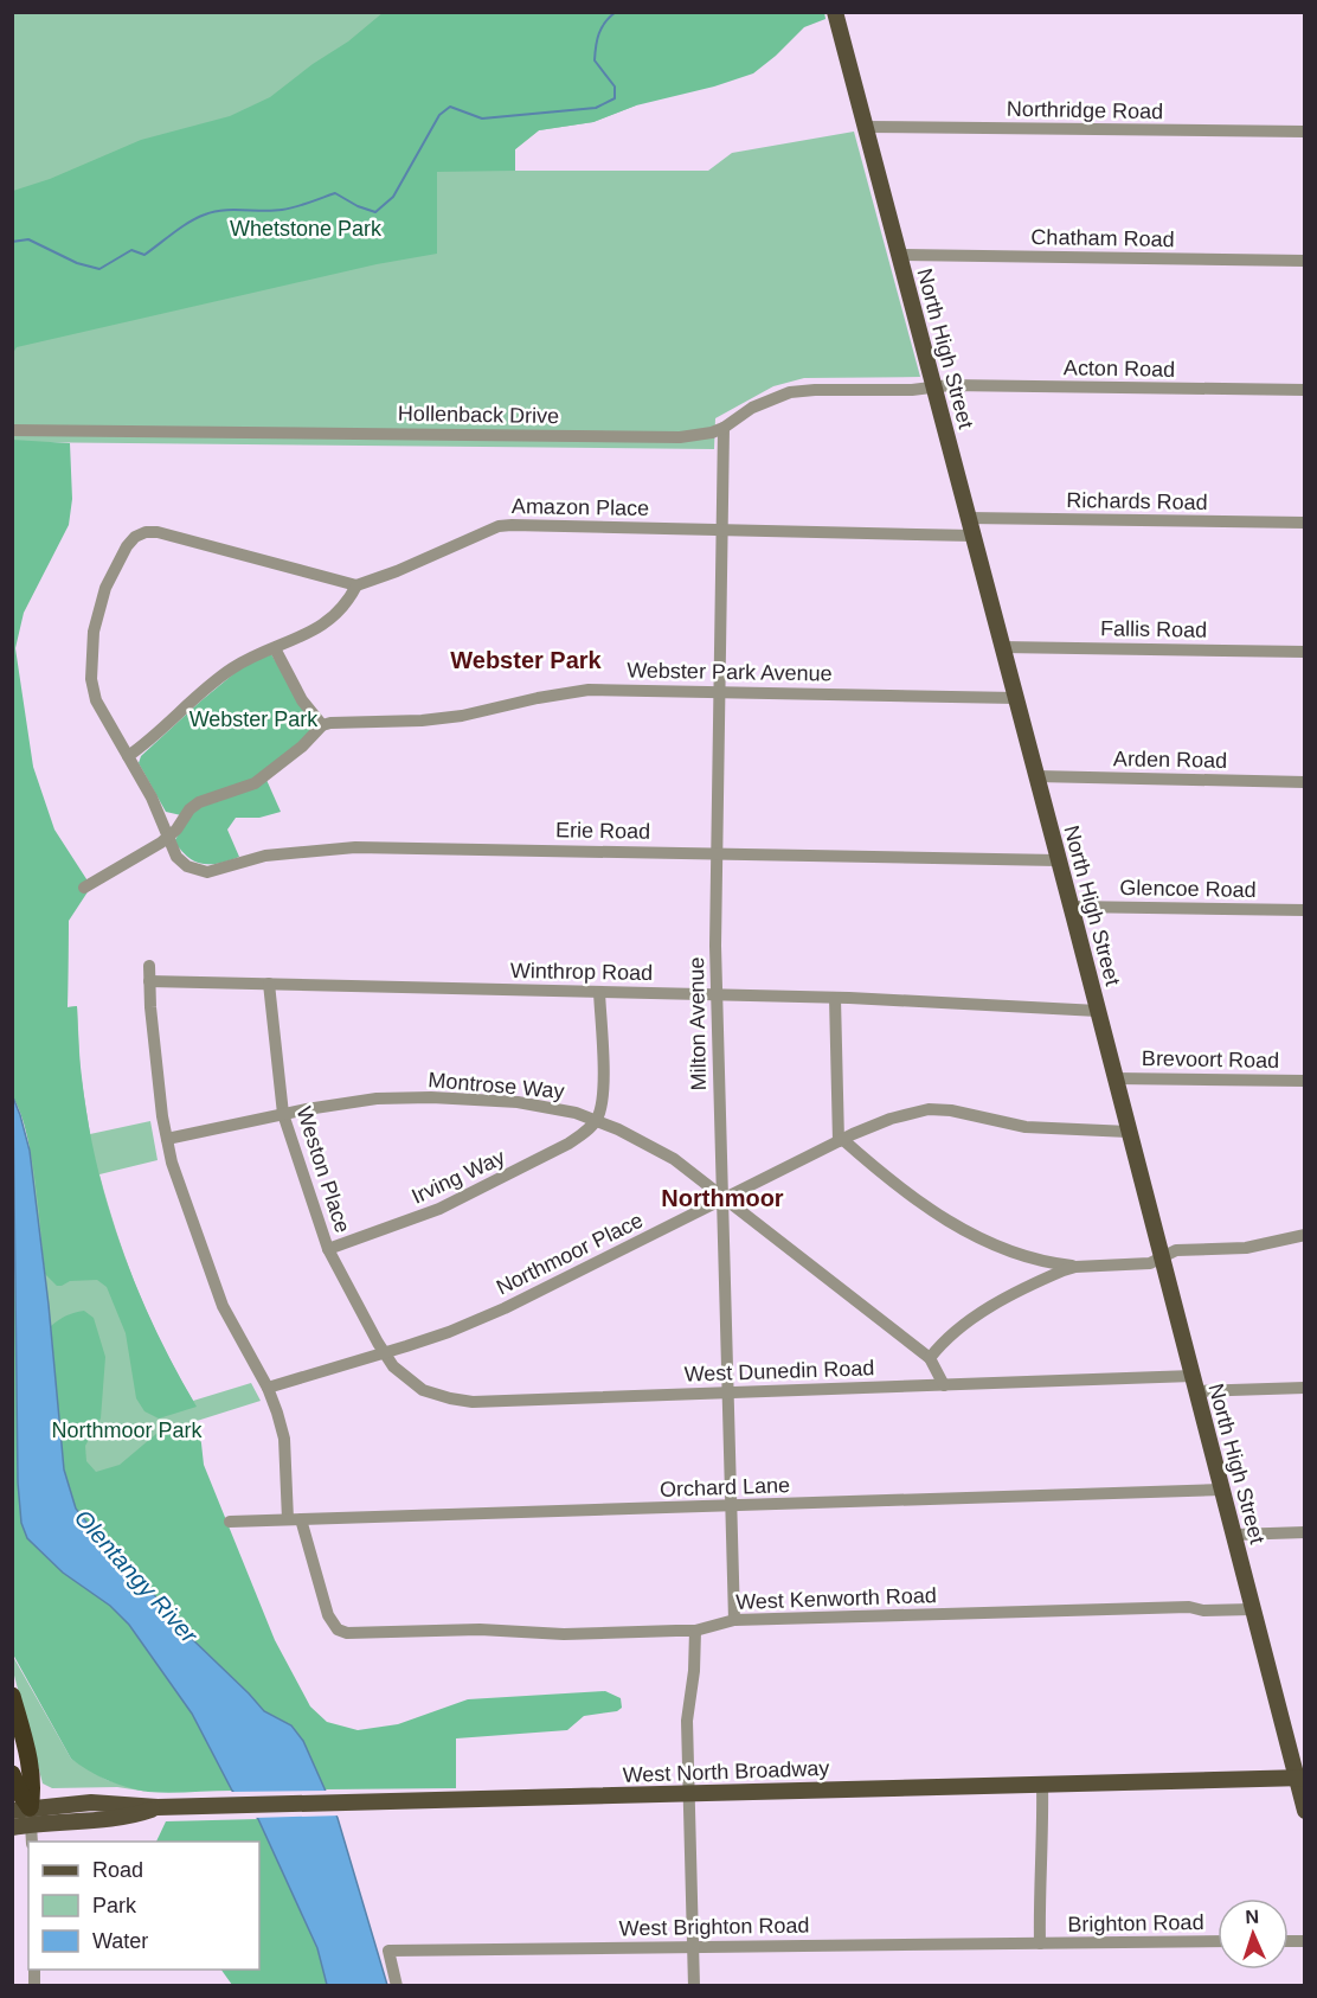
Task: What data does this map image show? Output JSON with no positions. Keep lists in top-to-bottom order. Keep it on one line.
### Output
{"streets":{"main road":["North High Street","West North Broadway"],"street":["Northridge Road","Chatham Road","Acton Road","Hollenback Drive","Richards Road","Amazon Place","Fallis Road","Webster Park Avenue","Arden Road","Erie Road","Glencoe Road","Winthrop Road","Milton Avenue","Brevoort Road","Montrose Way","Weston Place","Irving Way","Northmoor Place","West Dunedin Road","Orchard Lane","West Kenworth Road","Brighton Road","West Brighton Road"]},"crossings":[["Northridge Road","North High Street"],["Chatham Road","North High Street"],["North High Street","Acton Road"],["North High Street","Hollenback Drive"],["North High Street","Richards Road"],["North High Street","Amazon Place"],["North High Street","Fallis Road"],["North High Street","Webster Park Avenue"],["North High Street","Arden Road"],["North High Street","Erie Road"],["North High Street","Glencoe Road"],["North High Street","Winthrop Road"],["North High Street","Brevoort Road"],["North High Street","Northmoor Place"],["North High Street","West Dunedin Road"],["North High Street","Orchard Lane"],["North High Street","West Kenworth Road"],["North High Street","West North Broadway"],["Acton Road","Hollenback Drive"],["Hollenback Drive","Milton Avenue"],["Amazon Place","Erie Road"],["Amazon Place","Milton Avenue"],["Webster Park Avenue","Milton Avenue"],["Erie Road","Milton Avenue"],["Winthrop Road","Milton Avenue"],["Winthrop Road","Weston Place"],["Milton Avenue","Montrose Way"],["Milton Avenue","Northmoor Place"],["Milton Avenue","West Dunedin Road"],["Milton Avenue","Orchard Lane"],["Milton Avenue","West Kenworth Road"],["Montrose Way","Weston Place"],["Montrose Way","Irving Way"],["Montrose Way","Northmoor Place"],["Montrose Way","West Dunedin Road"],["Weston Place","Irving Way"],["Weston Place","Northmoor Place"],["Weston Place","West Dunedin Road"],["Northmoor Place","West Dunedin Road"],["Orchard Lane","West Kenworth Road"],["Brighton Road","West Brighton Road"]],"districts":["Webster Park","Northmoor"],"water":["Olentangy River"],"parks":["Whetstone Park","Webster Park","Northmoor Park"],"legend":["Road","Park","Water"],"north":"top"}
